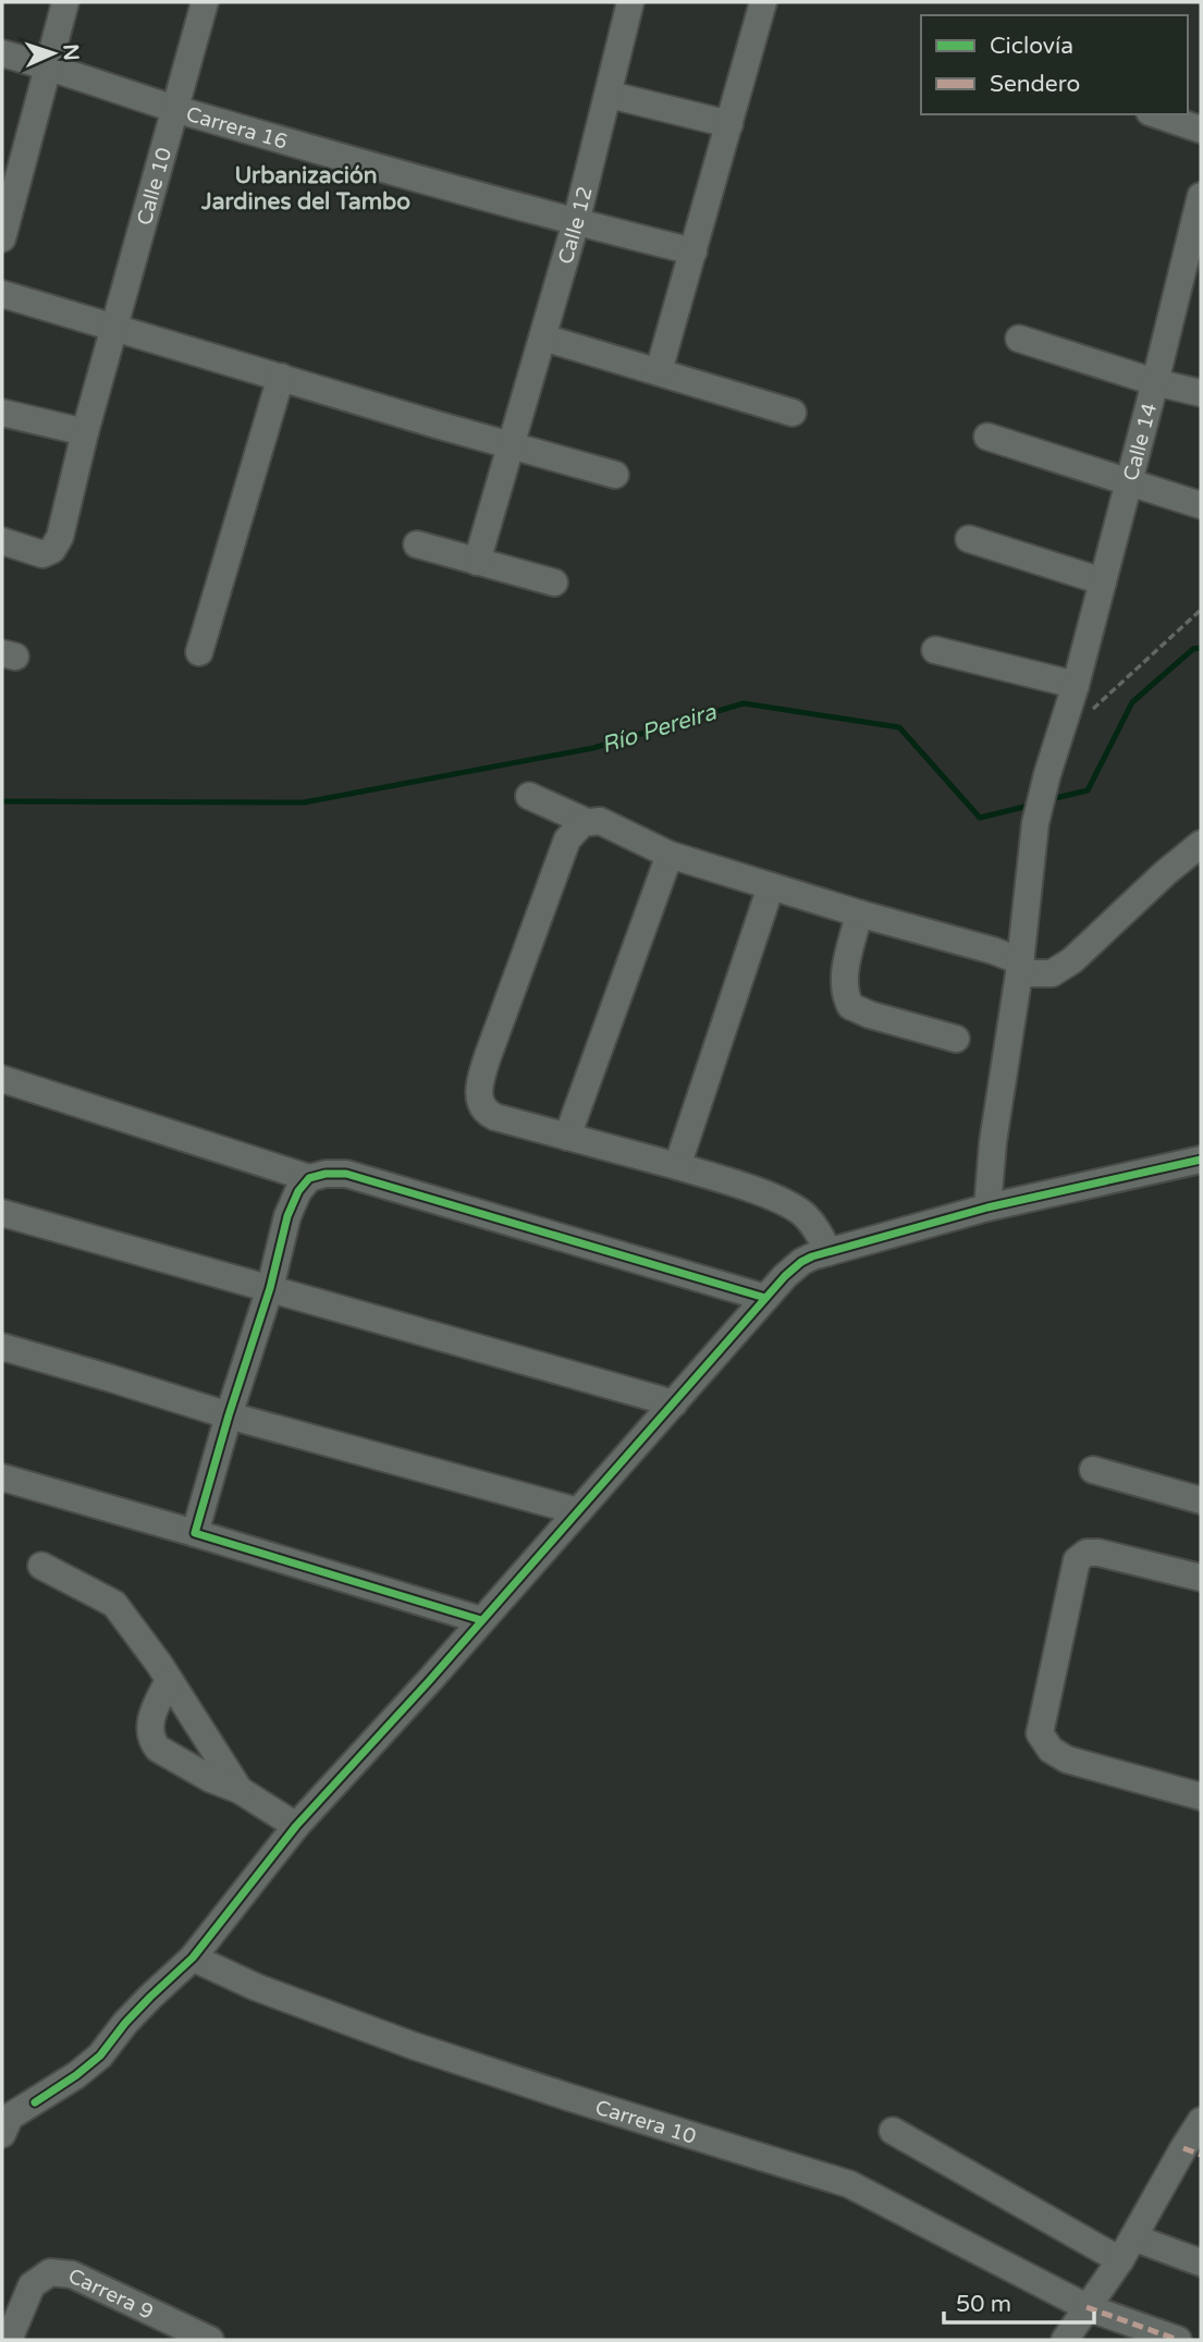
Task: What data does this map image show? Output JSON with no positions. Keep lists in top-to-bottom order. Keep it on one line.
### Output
{"streets":{"street":["Carrera 16","Calle 10","Calle 12","Calle 14","Carrera 10","Carrera 9"]},"crossings":[["Carrera 16","Calle 10"],["Carrera 16","Calle 12"]],"districts":["Urbanización Jardines del Tambo"],"water":["Río Pereira"],"legend":["Ciclovía","Sendero"],"scale_bar":"50 m","north":"right"}
